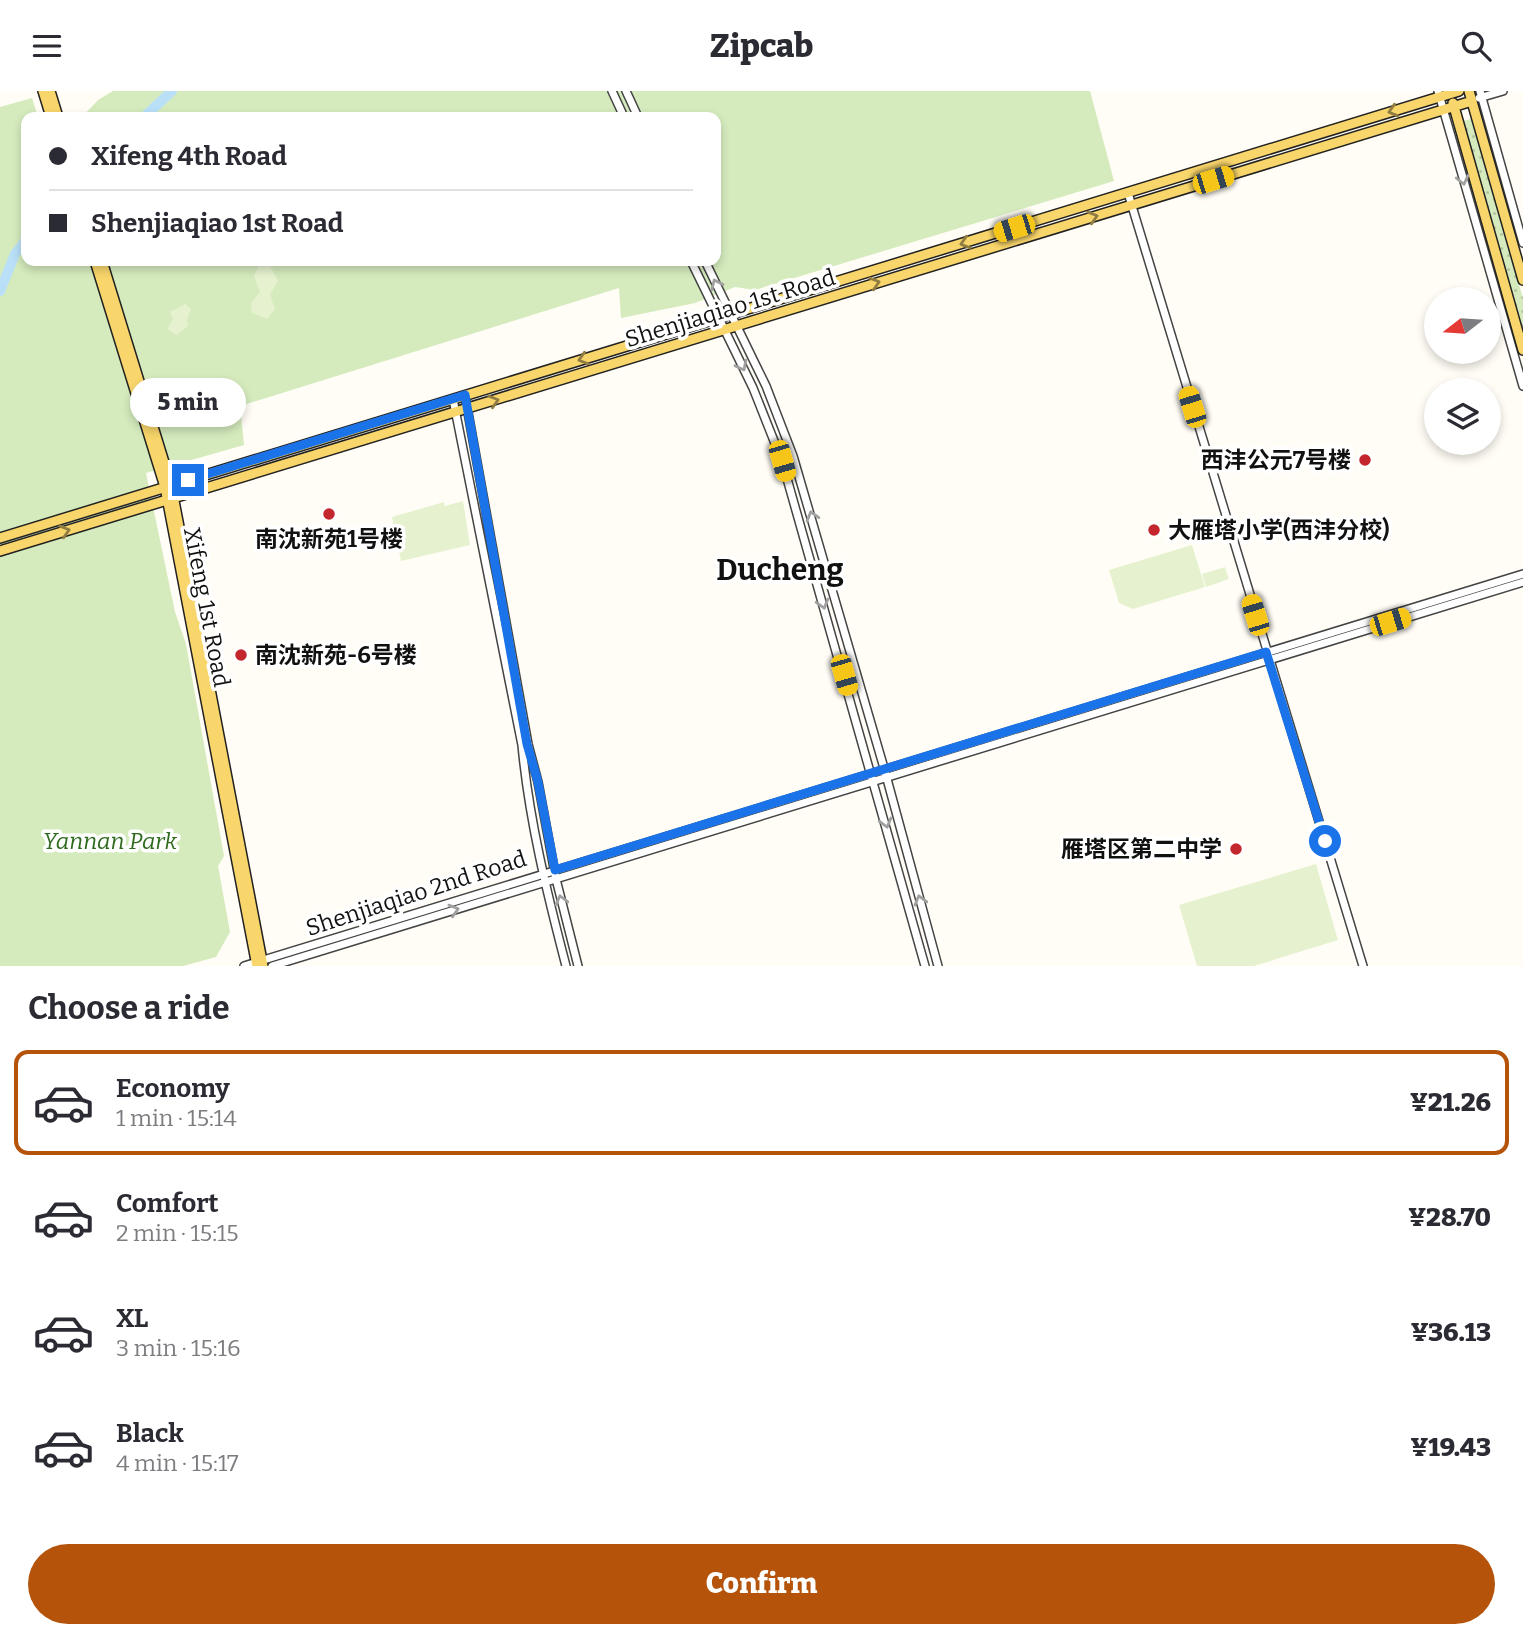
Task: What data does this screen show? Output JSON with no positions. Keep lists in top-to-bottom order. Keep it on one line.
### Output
{"streets":{"main road":["Shenjiaqiao 1st Road","Xifeng 1st Road"],"street":["Shenjiaqiao 2nd Road"]},"crossings":[["Shenjiaqiao 1st Road","Xifeng 1st Road"],["Xifeng 1st Road","Shenjiaqiao 2nd Road"]],"districts":["Ducheng"],"parks":["Yannan Park"],"places":["西沣公元7号楼","南沈新苑1号楼","大雁塔小学(西沣分校)","南沈新苑-6号楼","雁塔区第二中学"],"north":"left","page":{"header":"Zipcab","banner":["Xifeng 4th Road","Shenjiaqiao 1st Road"],"bubble":"5 min","heading":"Choose a ride","list":[{"name":"Economy","note":"1 min · 15:14","value":"¥21.26"},{"name":"Comfort","note":"2 min · 15:15","value":"¥28.70"},{"name":"XL","note":"3 min · 15:16","value":"¥36.13"},{"name":"Black","note":"4 min · 15:17","value":"¥19.43"}],"buttons":"Confirm"}}
